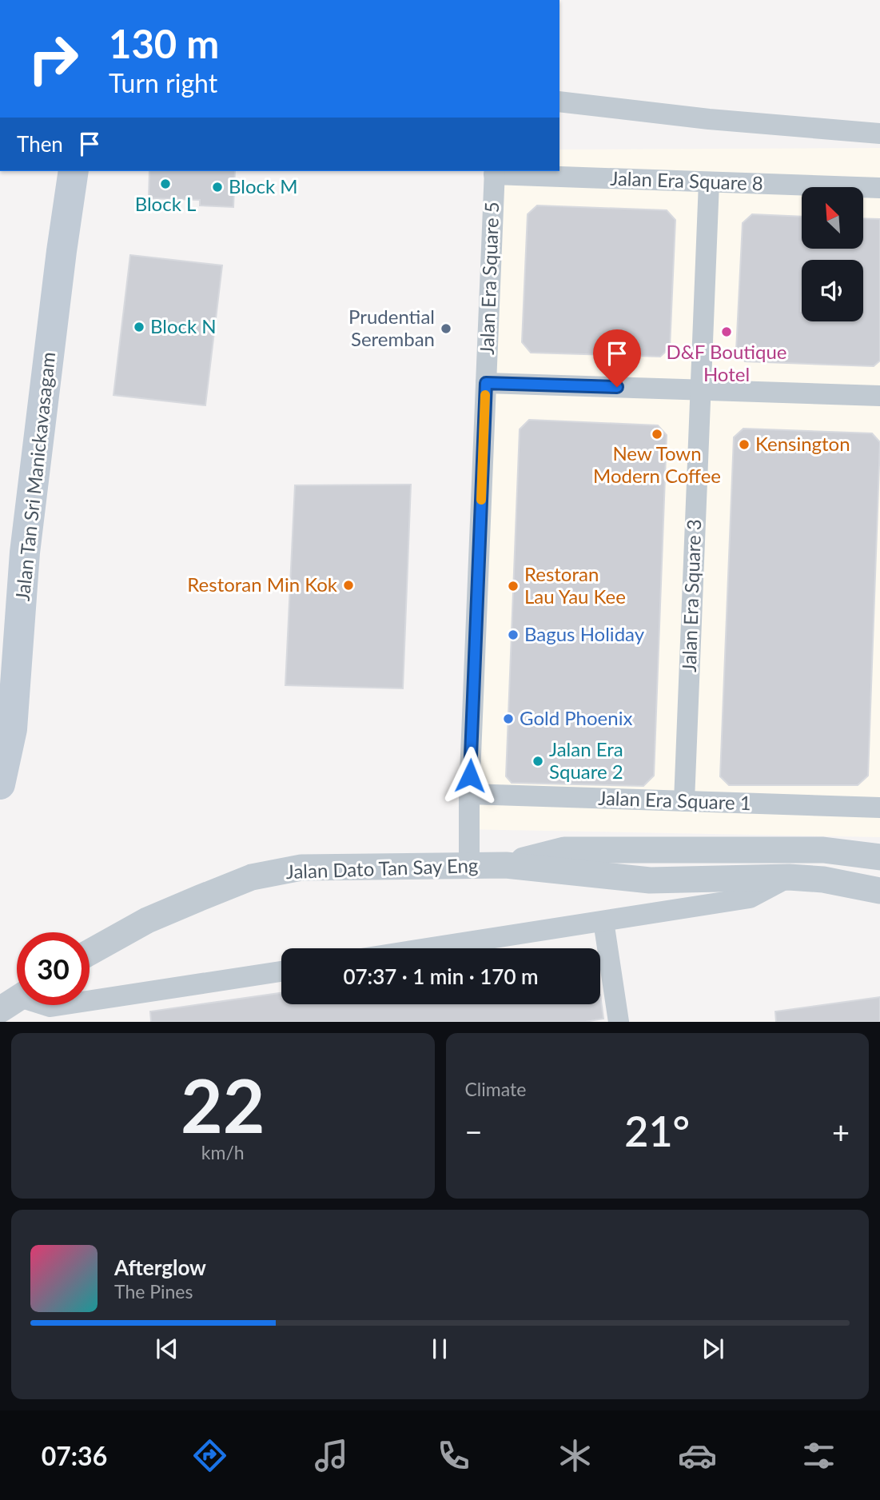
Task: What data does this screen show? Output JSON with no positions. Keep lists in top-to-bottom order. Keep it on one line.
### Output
{"streets":{"main road":["Jalan Tan Sri Manickavasagam"],"street":["Jalan Era Square 8","Jalan Era Square 5","Jalan Era Square 3","Jalan Era Square 1","Jalan Dato Tan Say Eng"]},"crossings":[["Jalan Era Square 8","Jalan Era Square 5"],["Jalan Era Square 8","Jalan Era Square 3"],["Jalan Era Square 3","Jalan Era Square 1"]],"places":["Block L","Block M","Block N","Prudential Seremban","D&F Boutique Hotel","New Town Modern Coffee","Kensington","Restoran Min Kok","Restoran Lau Yau Kee","Bagus Holiday","Gold Phoenix","Jalan Era Square 2"],"north":"top left","page":{"turn":["130 m","Turn right"],"then":"Then","limit":"30","trip":"07:37 · 1 min · 170 m","tile":[["22","km/h"],"Climate"],"heat":["−","21°","+"],"song":["Afterglow","The Pines"],"tabs":"07:36"}}
